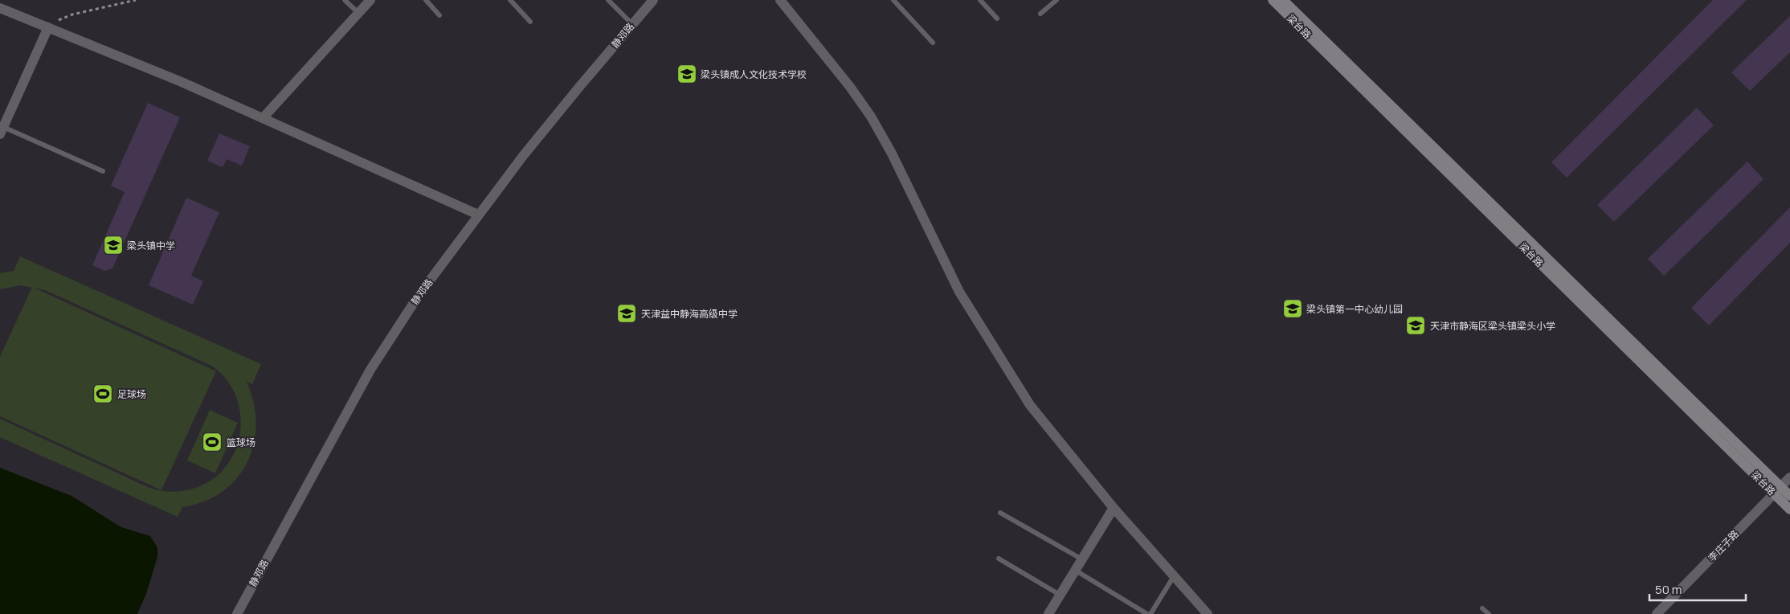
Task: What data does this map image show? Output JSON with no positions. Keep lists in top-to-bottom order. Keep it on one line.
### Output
{"streets":{"main road":["梁台路"],"street":["静邓路","李庄子路"]},"crossings":[["梁台路","李庄子路"]],"places":{"school or university":["梁头镇成人文化技术学校","梁头镇中学","梁头镇第一中心幼儿园","天津益中静海高级中学","天津市静海区梁头镇梁头小学"],"sports":["足球场","篮球场"]},"scale_bar":"50 m"}
